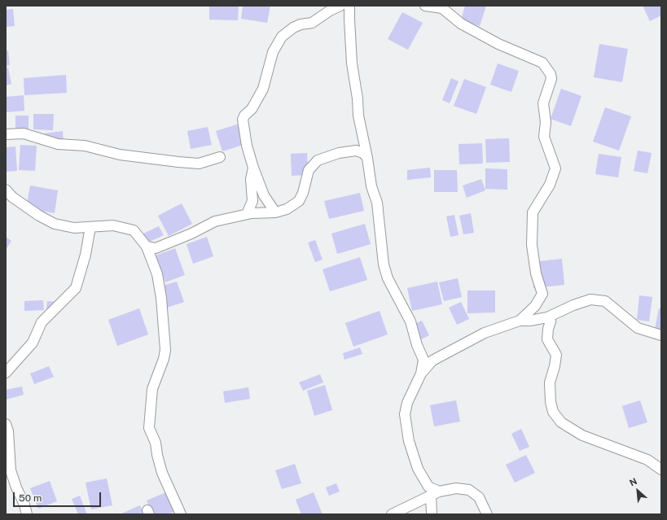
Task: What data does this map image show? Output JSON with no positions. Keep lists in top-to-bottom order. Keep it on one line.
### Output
{"scale_bar":"50 m","north":"top left"}
